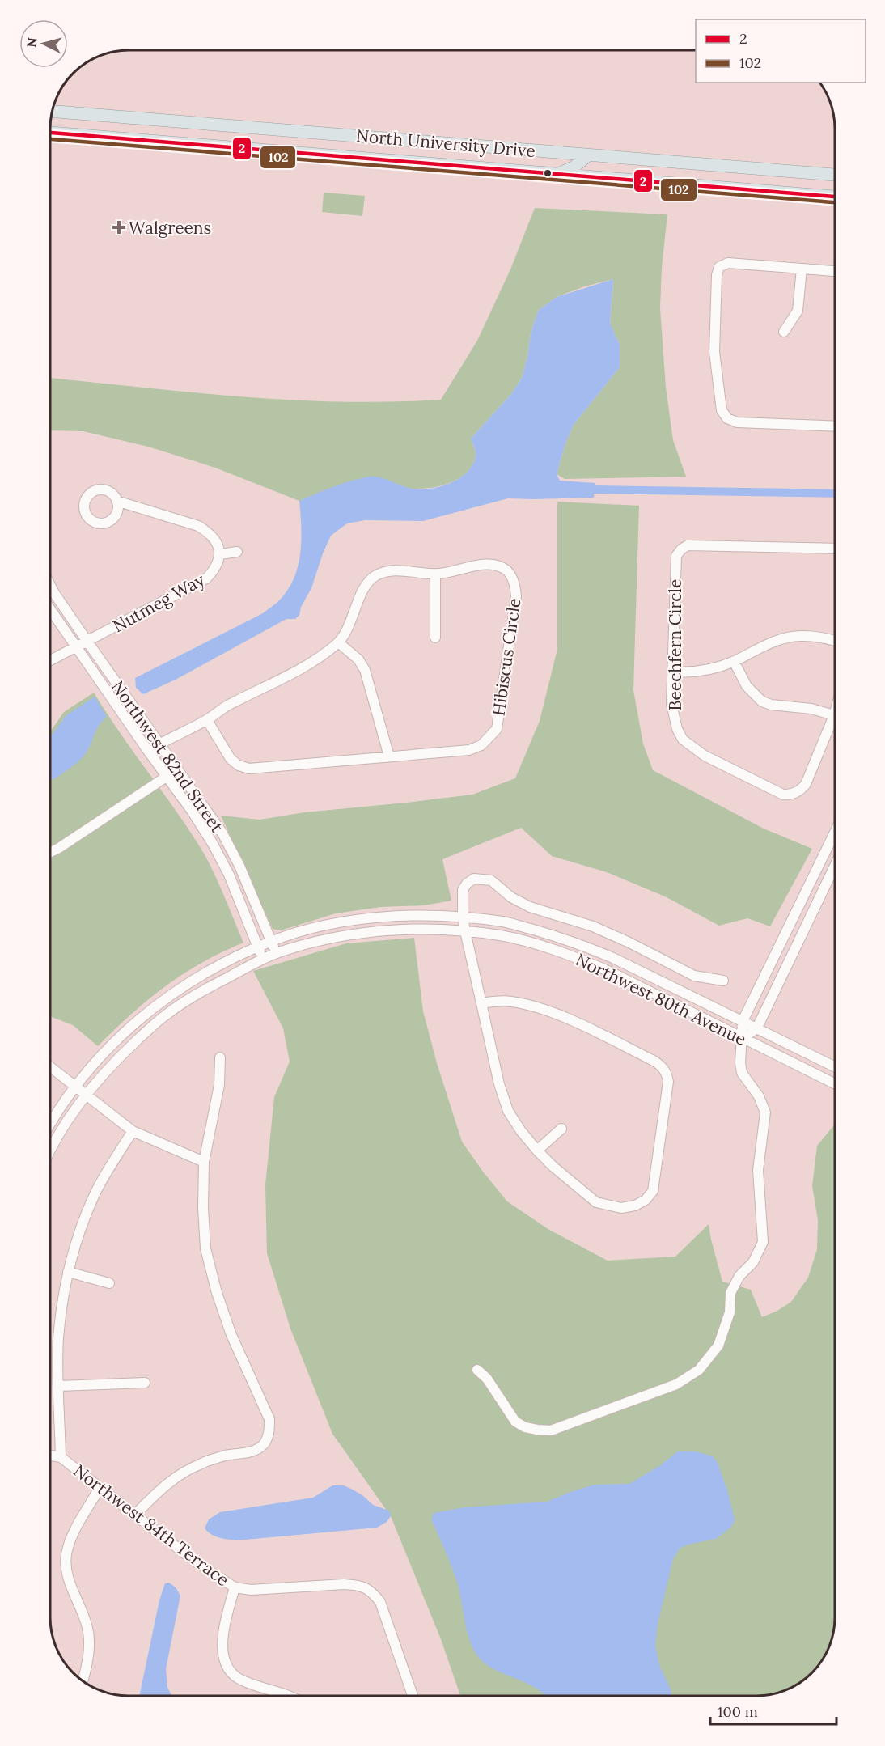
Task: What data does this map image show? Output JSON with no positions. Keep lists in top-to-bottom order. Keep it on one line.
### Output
{"streets":{"main road":["North University Drive"],"street":["Nutmeg Way","Beechfern Circle","Hibiscus Circle","Northwest 82nd Street","Northwest 80th Avenue","Northwest 84th Terrace"]},"crossings":[["Nutmeg Way","Northwest 82nd Street"],["Hibiscus Circle","Northwest 82nd Street"],["Northwest 82nd Street","Northwest 80th Avenue"]],"places":{"health":["Walgreens"]},"lines":["transit line 2","transit line 102"],"legend":["2","102"],"scale_bar":"100 m","north":"left"}
